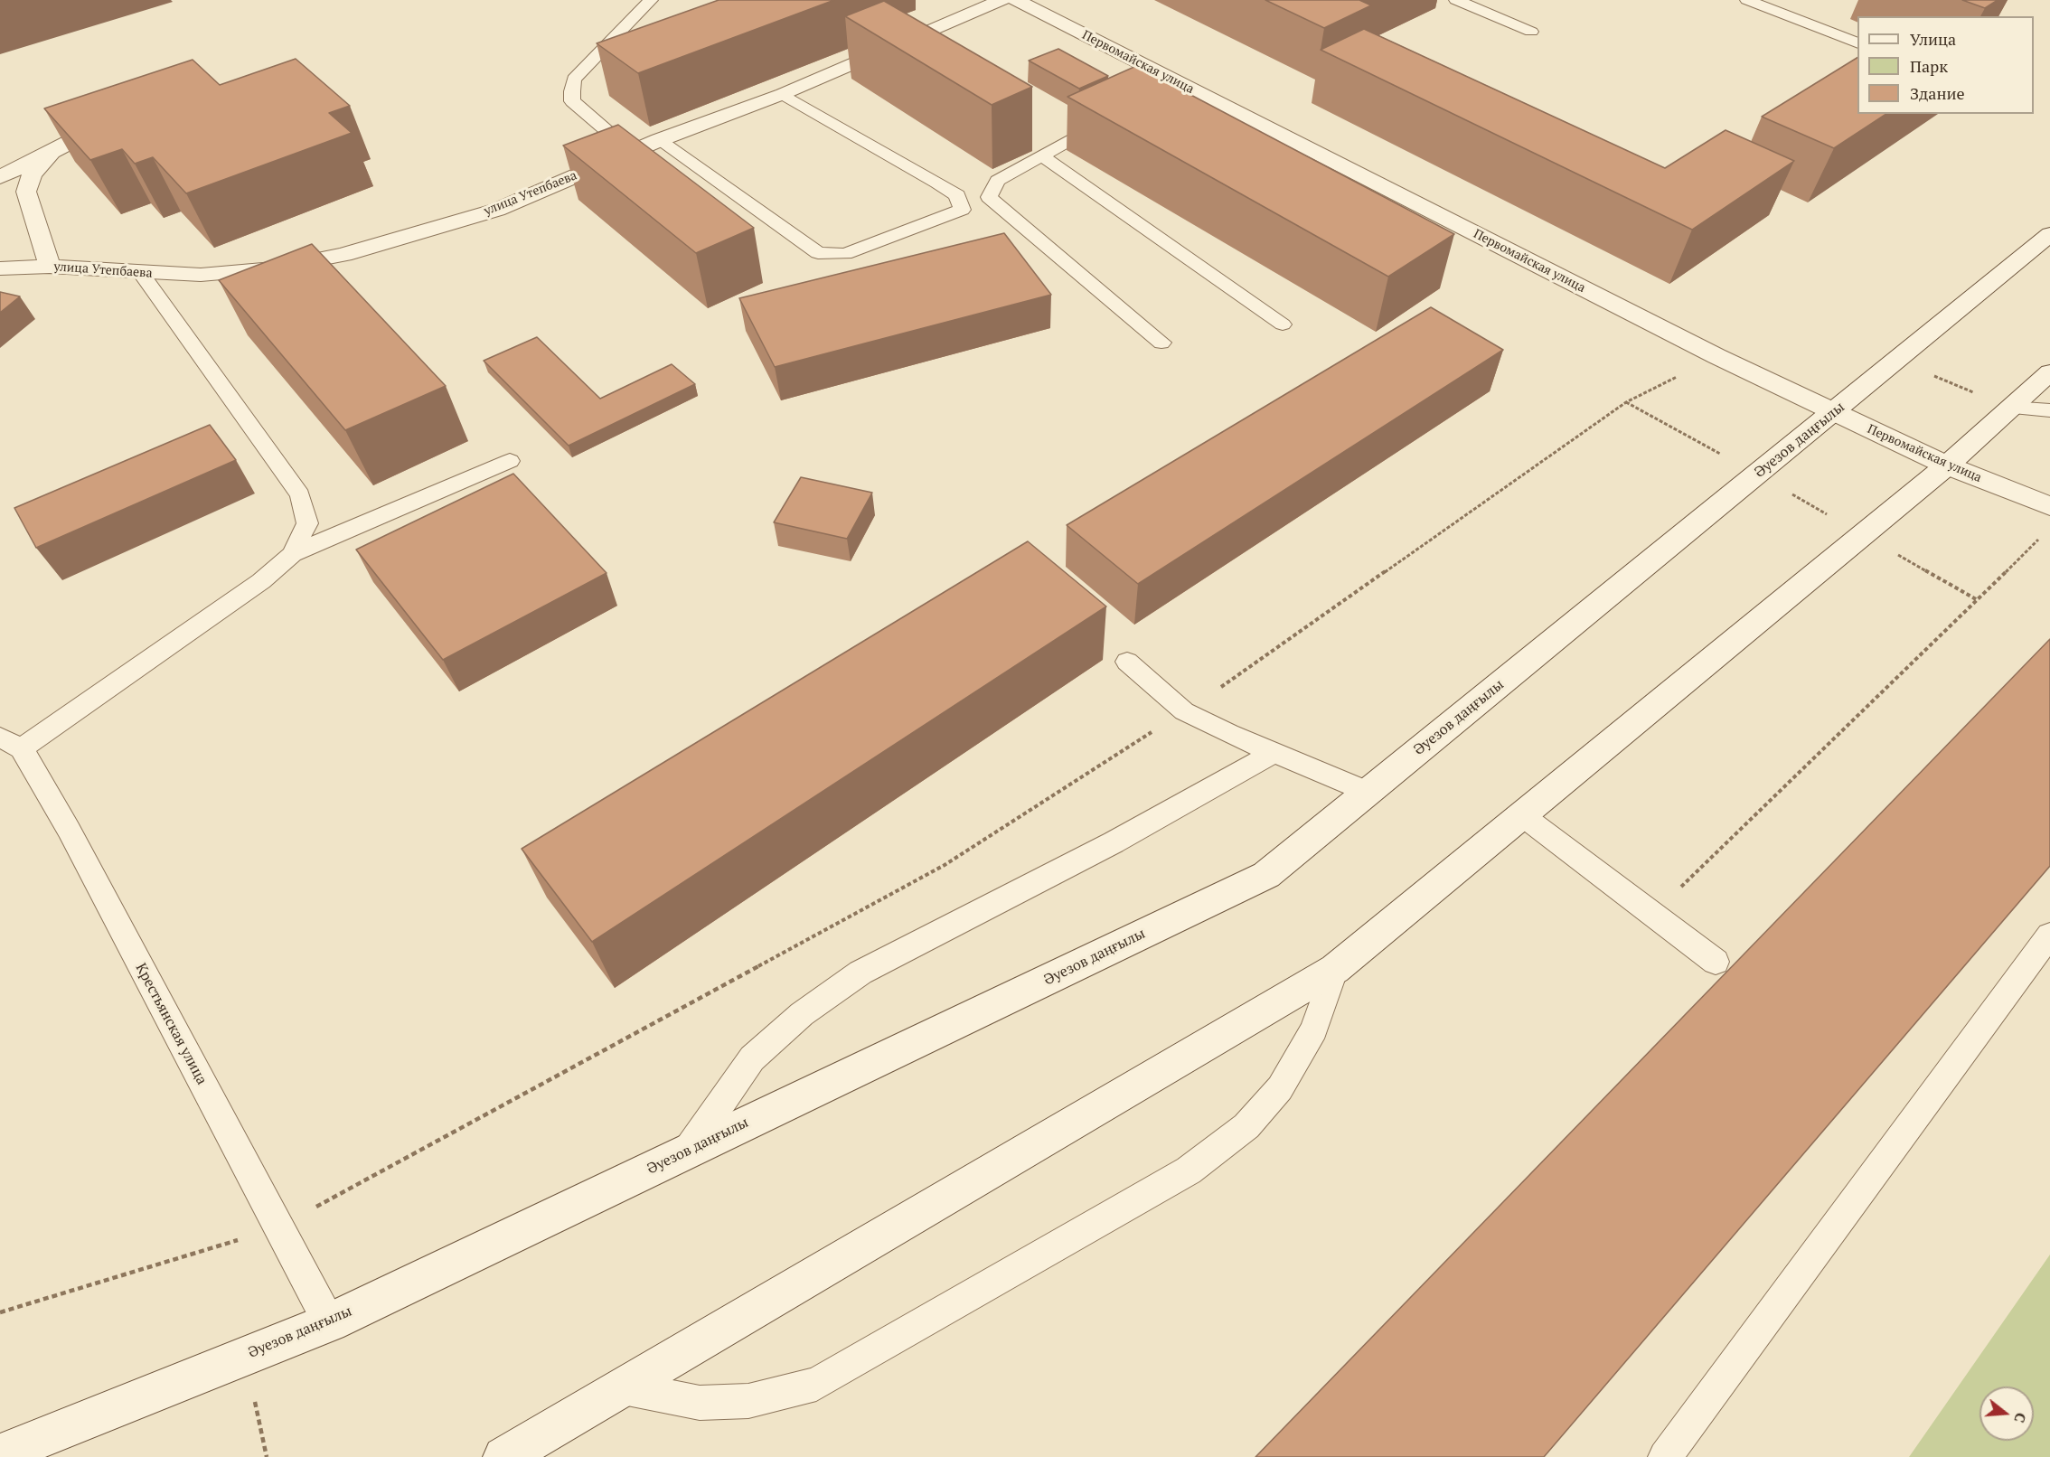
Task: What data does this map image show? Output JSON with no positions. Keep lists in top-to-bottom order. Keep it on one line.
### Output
{"streets":{"main road":["Первомайская улица","улица Утепбаева","Әуезов даңғылы"],"lane":["Крестьянская улица"]},"crossings":[["Первомайская улица","Әуезов даңғылы"],["Әуезов даңғылы","Крестьянская улица"]],"legend":["Улица","Парк","Здание"],"north":"right"}
